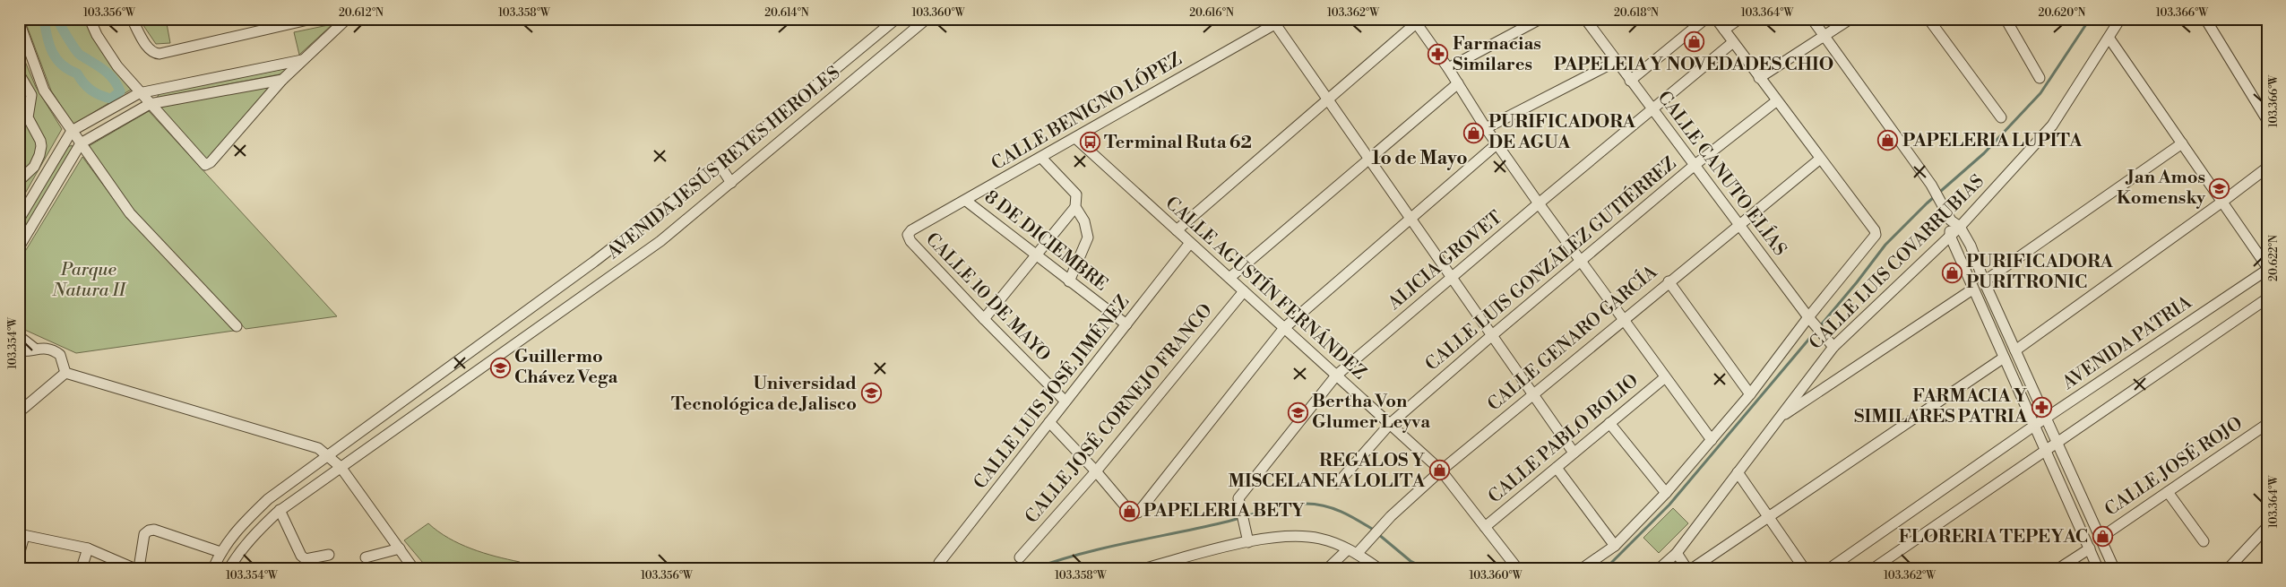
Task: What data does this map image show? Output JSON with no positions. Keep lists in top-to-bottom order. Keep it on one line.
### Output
{"streets":{"street":["CALLE BENIGNO LÓPEZ","AVENIDA JESÚS REYES HEROLES","CALLE CANUTO ELÍAS","8 DE DICIEMBRE","ALICIA GROVET","CALLE LUIS COVARRUBIAS","CALLE LUIS GONZÁLEZ GUTIÉRREZ","CALLE AGUSTÍN FERNÁNDEZ","CALLE 10 DE MAYO","CALLE GENARO GARCÍA","AVENIDA PATRIA","CALLE LUIS JOSÉ JIMÉNEZ","CALLE JOSÉ CORNEJO FRANCO","CALLE PABLO BOLIO","CALLE JOSÉ ROJO"]},"crossings":[["CALLE BENIGNO LÓPEZ","8 DE DICIEMBRE"],["CALLE BENIGNO LÓPEZ","CALLE AGUSTÍN FERNÁNDEZ"],["CALLE BENIGNO LÓPEZ","CALLE 10 DE MAYO"],["CALLE CANUTO ELÍAS","ALICIA GROVET"],["CALLE CANUTO ELÍAS","CALLE LUIS COVARRUBIAS"],["CALLE CANUTO ELÍAS","CALLE LUIS GONZÁLEZ GUTIÉRREZ"],["CALLE CANUTO ELÍAS","CALLE GENARO GARCÍA"],["8 DE DICIEMBRE","CALLE LUIS JOSÉ JIMÉNEZ"],["ALICIA GROVET","CALLE AGUSTÍN FERNÁNDEZ"],["CALLE LUIS GONZÁLEZ GUTIÉRREZ","CALLE AGUSTÍN FERNÁNDEZ"],["CALLE AGUSTÍN FERNÁNDEZ","CALLE GENARO GARCÍA"],["CALLE AGUSTÍN FERNÁNDEZ","CALLE LUIS JOSÉ JIMÉNEZ"],["CALLE AGUSTÍN FERNÁNDEZ","CALLE JOSÉ CORNEJO FRANCO"],["CALLE AGUSTÍN FERNÁNDEZ","CALLE PABLO BOLIO"],["CALLE 10 DE MAYO","CALLE LUIS JOSÉ JIMÉNEZ"]],"districts":["1o de Mayo"],"parks":["Parque Natura II"],"places":{"shop":["PAPELEIA Y NOVEDADES CHIO","PURIFICADORA DE AGUA","PAPELERIA LUPITA","PURIFICADORA PURITRONIC","REGALOS Y MISCELANEA LOLITA","PAPELERIA BETY","FLORERIA TEPEYAC"],"pharmacy":["Farmacias Similares","FARMACIA Y SIMILARES PATRIA"],"bus stop":["Terminal Ruta 62"],"school or university":["Jan Amos Komensky","Guillermo Chávez Vega","Universidad Tecnológica de Jalisco","Bertha Von Glumer Leyva"]},"coordinates":["103.356°W","20.612°N","103.358°W","20.614°N","103.360°W","20.616°N","103.362°W","20.618°N","103.364°W","20.620°N","103.366°W","20.622°N","103.354°W"]}
